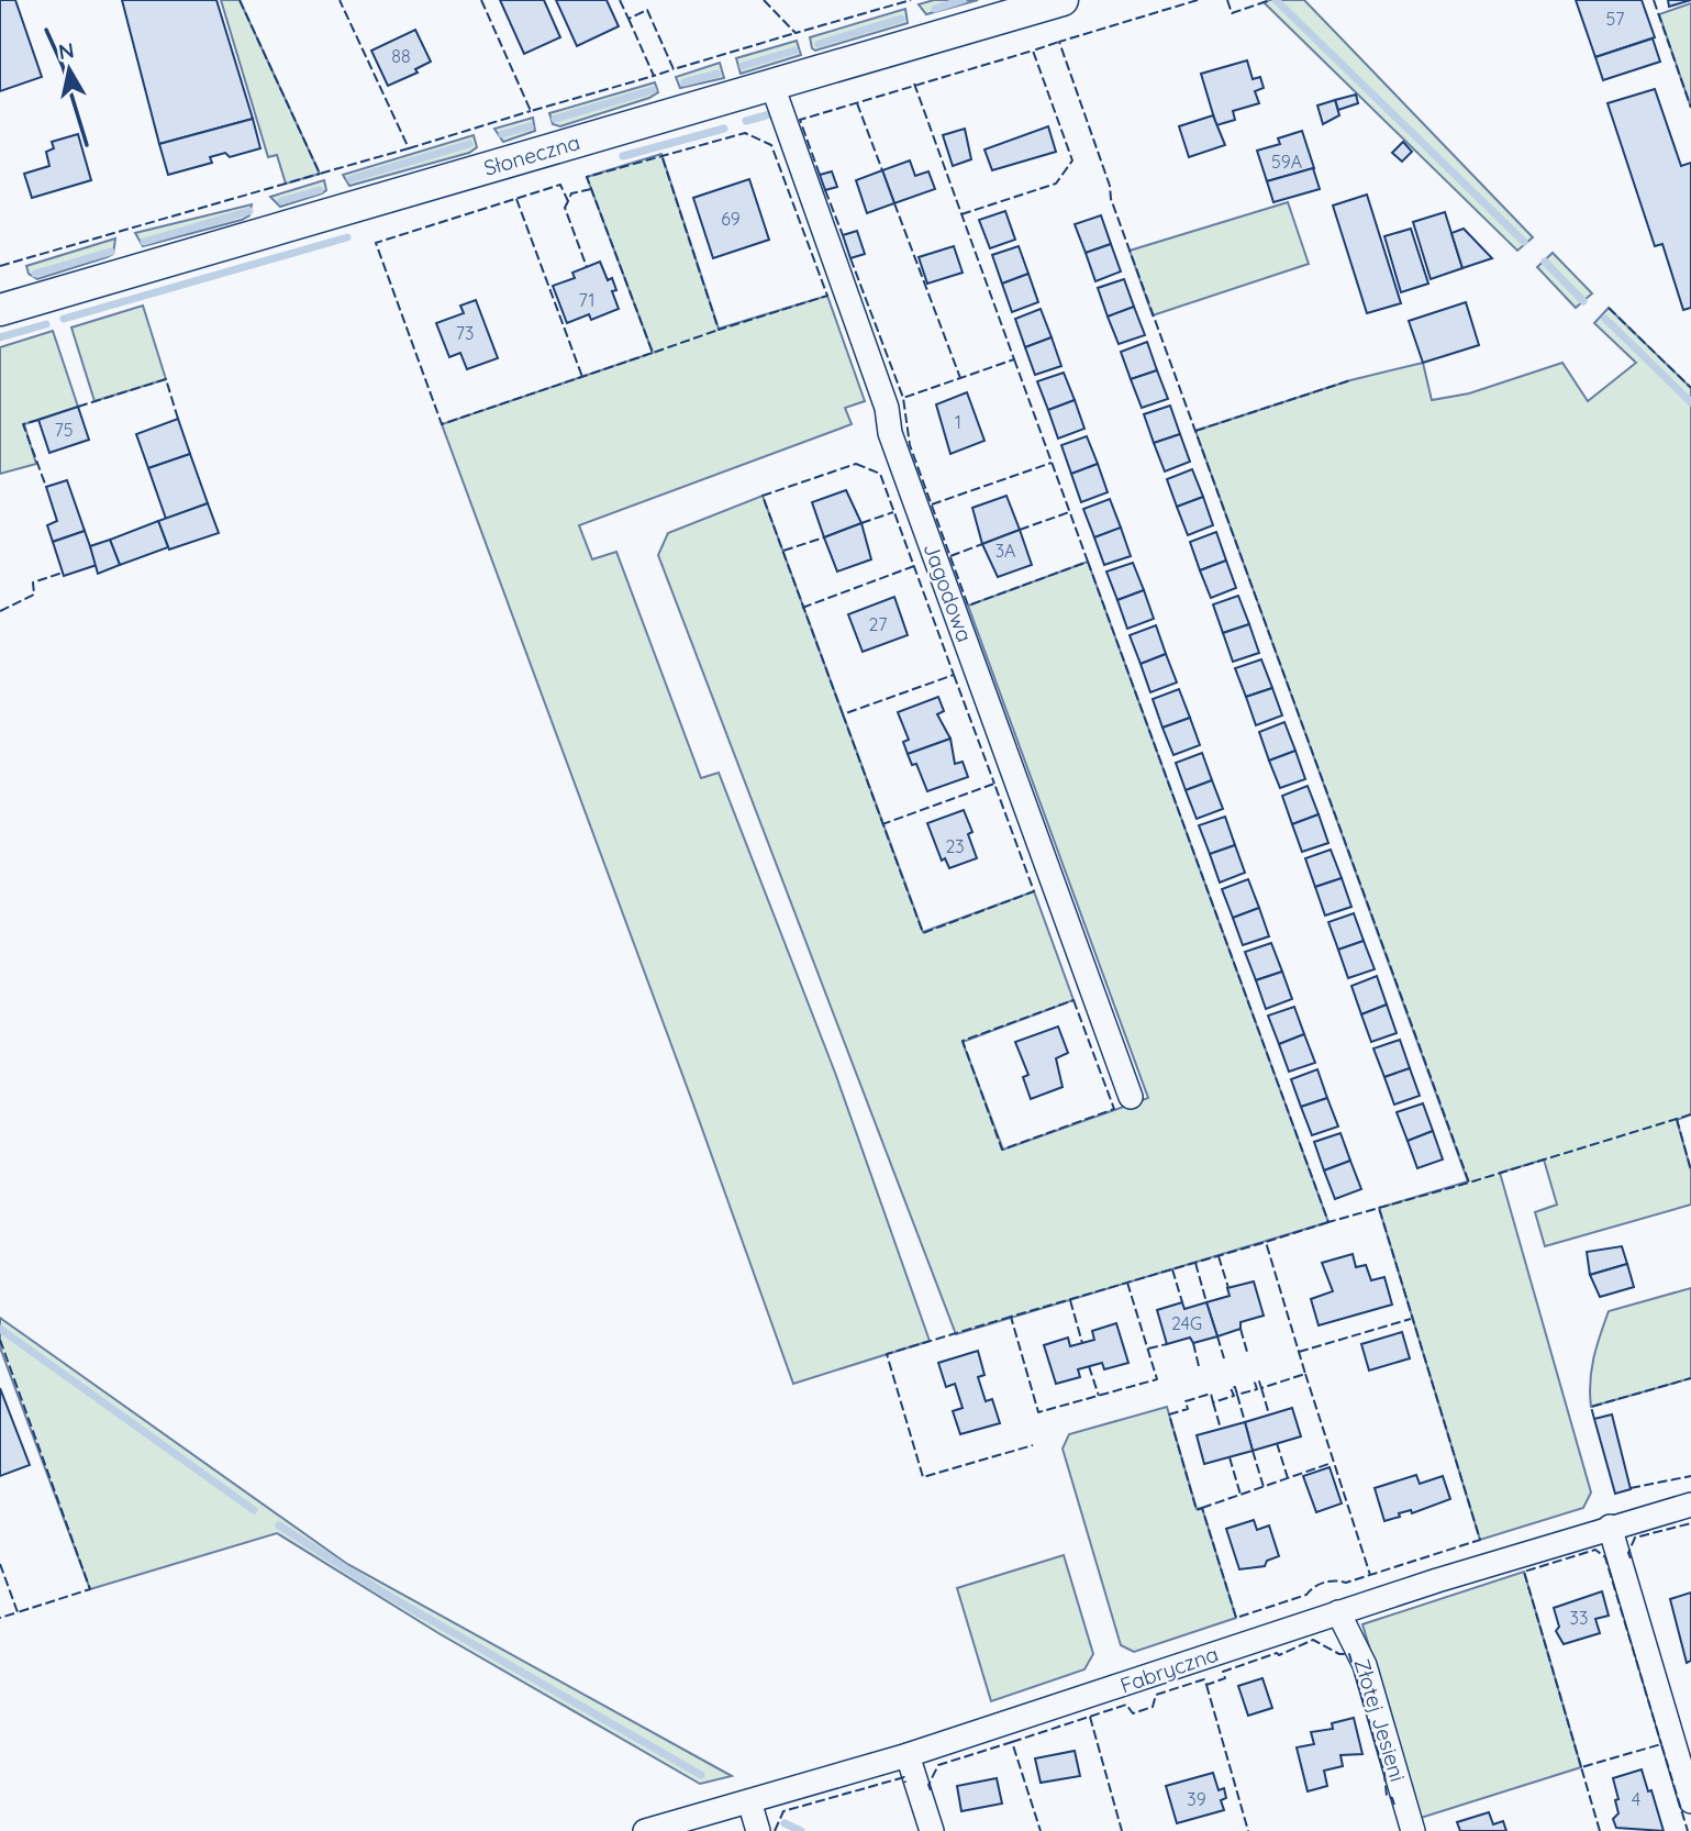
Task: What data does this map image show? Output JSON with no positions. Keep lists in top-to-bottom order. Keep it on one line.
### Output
{"streets":{"main road":["Słoneczna"],"street":["Jagodowa","Fabryczna","Złotej Jesieni"]},"crossings":[["Słoneczna","Jagodowa"],["Fabryczna","Złotej Jesieni"]],"house_numbers":["57","88","59A","69","71","73","1","75","3A","27","23","24G","33","39","4"],"north":"top"}
